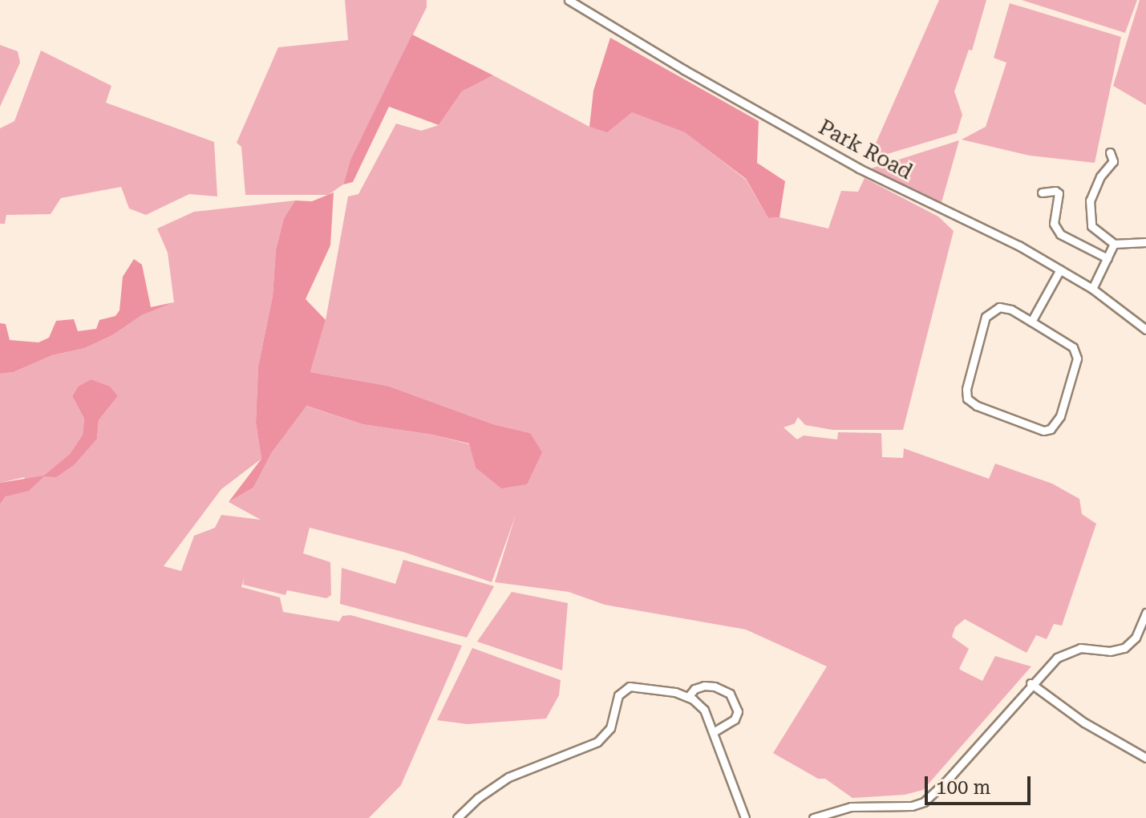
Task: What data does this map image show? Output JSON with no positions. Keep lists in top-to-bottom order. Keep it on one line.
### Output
{"streets":{"street":["Park Road"]},"scale_bar":"100 m"}
